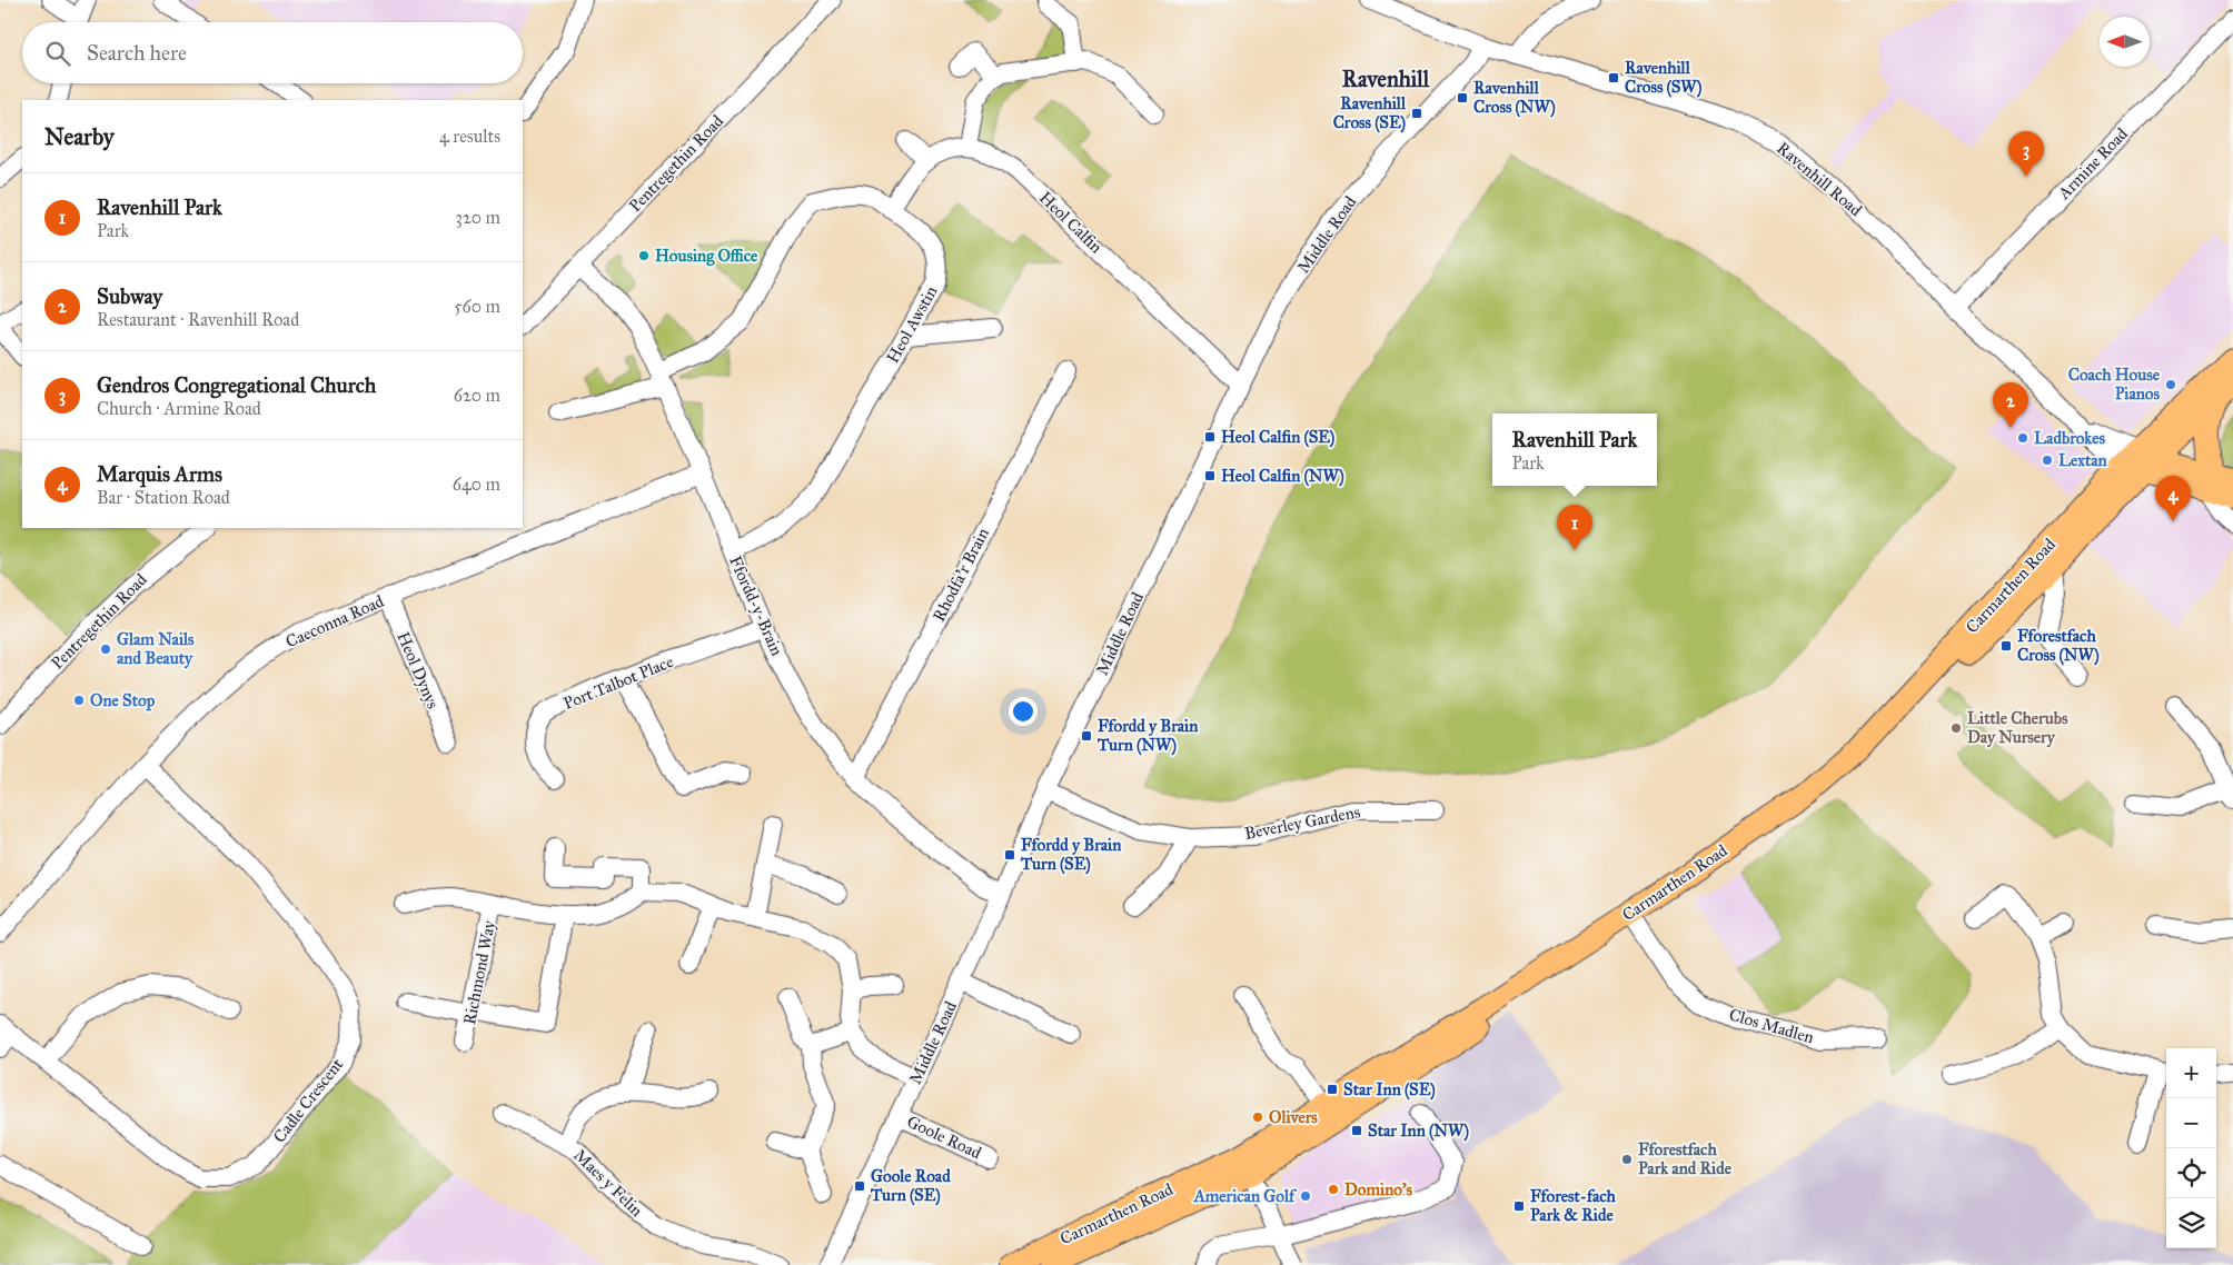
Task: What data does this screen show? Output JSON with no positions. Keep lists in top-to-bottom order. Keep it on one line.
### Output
{"streets":{"main road":["Carmarthen Road"],"street":["Pentregethin Road","Armine Road","Ravenhill Road","Heol Calfin","Middle Road","Heol Awstin","Rhodfa'r Brain","Ffordd-y-Brain","Caeconna Road","Heol Dynys","Port Talbot Place","Beverley Gardens","Richmond Way","Clos Madlen","Cadle Crescent","Goole Road","Maes y Felin"]},"crossings":[["Pentregethin Road","Ffordd-y-Brain"],["Armine Road","Ravenhill Road"],["Ravenhill Road","Middle Road"],["Ravenhill Road","Carmarthen Road"],["Heol Calfin","Middle Road"],["Middle Road","Ffordd-y-Brain"],["Middle Road","Beverley Gardens"],["Middle Road","Goole Road"],["Heol Awstin","Ffordd-y-Brain"],["Rhodfa'r Brain","Ffordd-y-Brain"],["Carmarthen Road","Clos Madlen"],["Ffordd-y-Brain","Caeconna Road"],["Ffordd-y-Brain","Port Talbot Place"],["Caeconna Road","Heol Dynys"],["Caeconna Road","Cadle Crescent"]],"districts":["Ravenhill"],"places":{"transit":["Ravenhill Cross (SW)","Ravenhill Cross (NW)","Ravenhill Cross (SE)","Heol Calfin (SE)","Heol Calfin (NW)","Fforestfach Cross (NW)","Ffordd y Brain Turn (NW)","Ffordd y Brain Turn (SE)","Star Inn (SE)","Star Inn (NW)","Goole Road Turn (SE)","Fforest-fach Park & Ride"],"other":["Housing Office","Coach House Pianos","Ladbrokes","Lextan","Glam Nails and Beauty","One Stop","Little Cherubs Day Nursery","Olivers","Fforestfach Park and Ride","Domino's","American Golf"]},"north":"left","page":{"search":"Search here","heading":["Nearby","4 results"],"pins":["3","2","4","1"],"list":[{"mark":"1","name":"Ravenhill Park","note":"Park","value":"320 m"},{"mark":"2","name":"Subway","note":"Restaurant · Ravenhill Road","value":"560 m"},{"mark":"3","name":"Gendros Congregational Church","note":"Church · Armine Road","value":"620 m"},{"mark":"4","name":"Marquis Arms","note":"Bar · Station Road","value":"640 m"}],"popup":["Ravenhill Park","Park"],"map_buttons":["+","−"]}}
